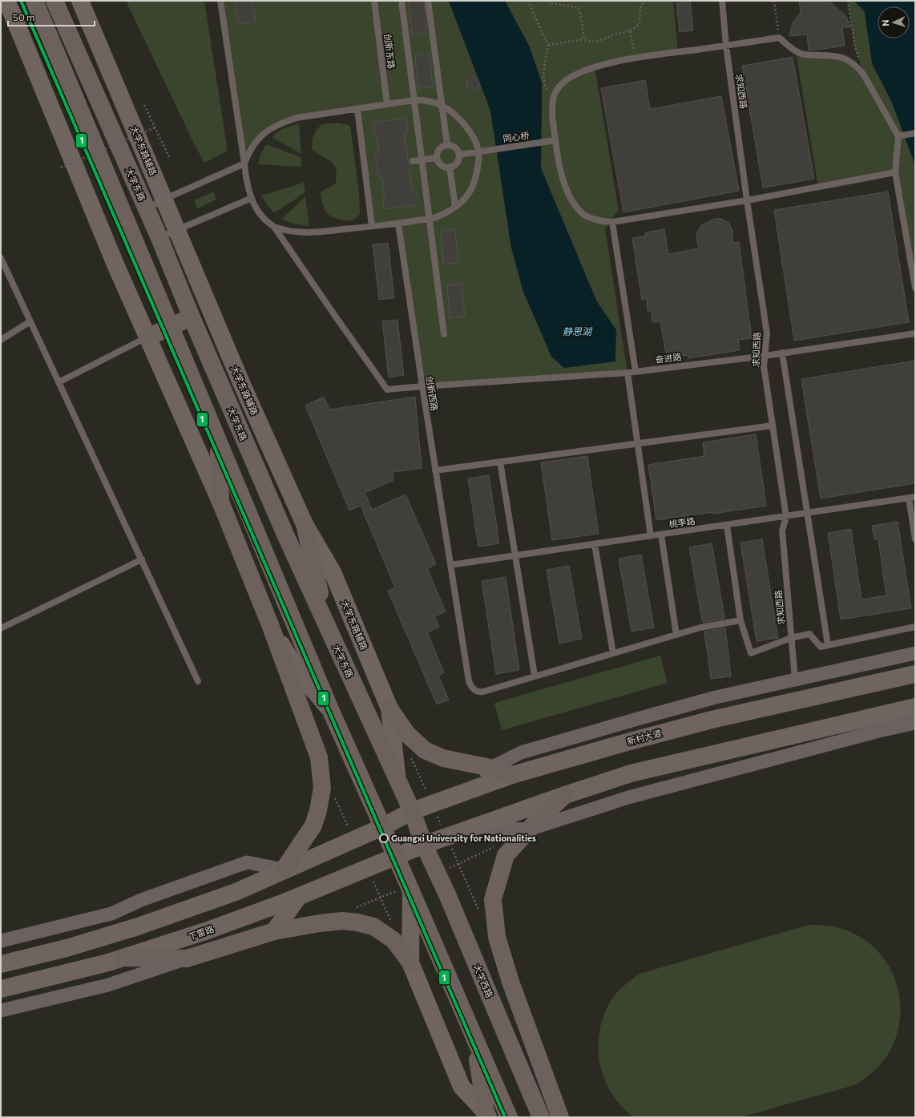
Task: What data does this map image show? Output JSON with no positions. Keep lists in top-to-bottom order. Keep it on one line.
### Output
{"streets":{"main road":["大学东路辅路","大学东路","新村大道","下雷路","大学西路"],"lane":["创新东路","求知西路","同心桥","奋进路","创新西路","桃李路"]},"crossings":[["求知西路","奋进路"],["求知西路","桃李路"],["大学东路辅路","大学东路"],["大学东路","新村大道"],["大学东路","大学西路"],["奋进路","创新西路"],["创新西路","桃李路"]],"water":["静思湖"],"places":["Guangxi University for Nationalities"],"lines":["transit line 1"],"scale_bar":"50 m","north":"left"}
